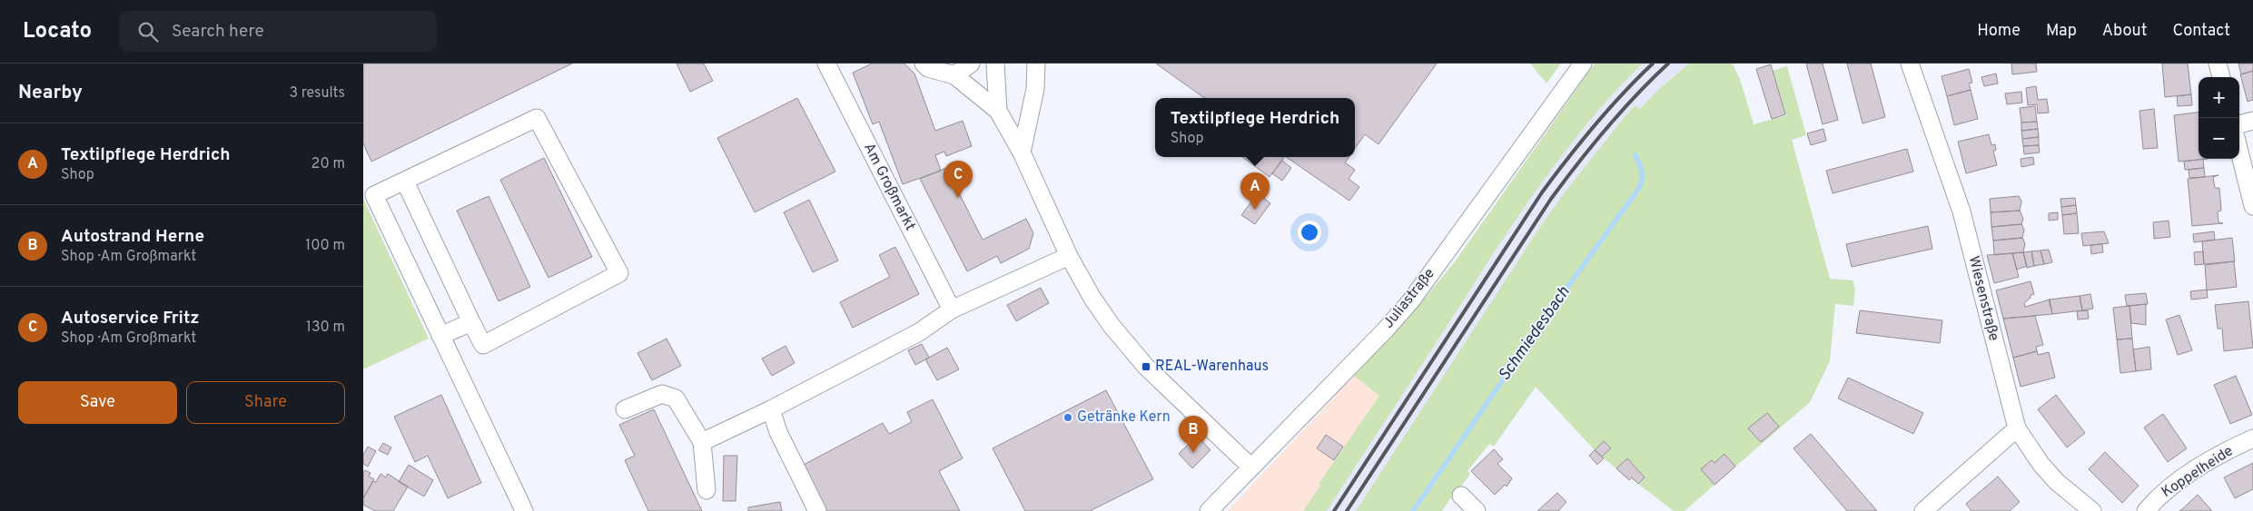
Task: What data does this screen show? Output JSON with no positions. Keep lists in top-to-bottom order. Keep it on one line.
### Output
{"streets":{"street":["Am Großmarkt","Juliastraße","Wiesenstraße","Koppelheide"]},"water":["Schmiedesbach"],"places":{"transit":["REAL-Warenhaus"],"other":["Getränke Kern"]},"page":{"header":"Locato","search":"Search here","nav":["Home","Map","About","Contact"],"heading":["Nearby","3 results"],"map_buttons":["+","−"],"popup":["Textilpflege Herdrich","Shop"],"list":[{"mark":"A","name":"Textilpflege Herdrich","note":"Shop","value":"20 m"},{"mark":"B","name":"Autostrand Herne","note":"Shop · Am Großmarkt","value":"100 m"},{"mark":"C","name":"Autoservice Fritz","note":"Shop · Am Großmarkt","value":"130 m"}],"pins":["C","A","B"],"buttons":["Save","Share"]}}
